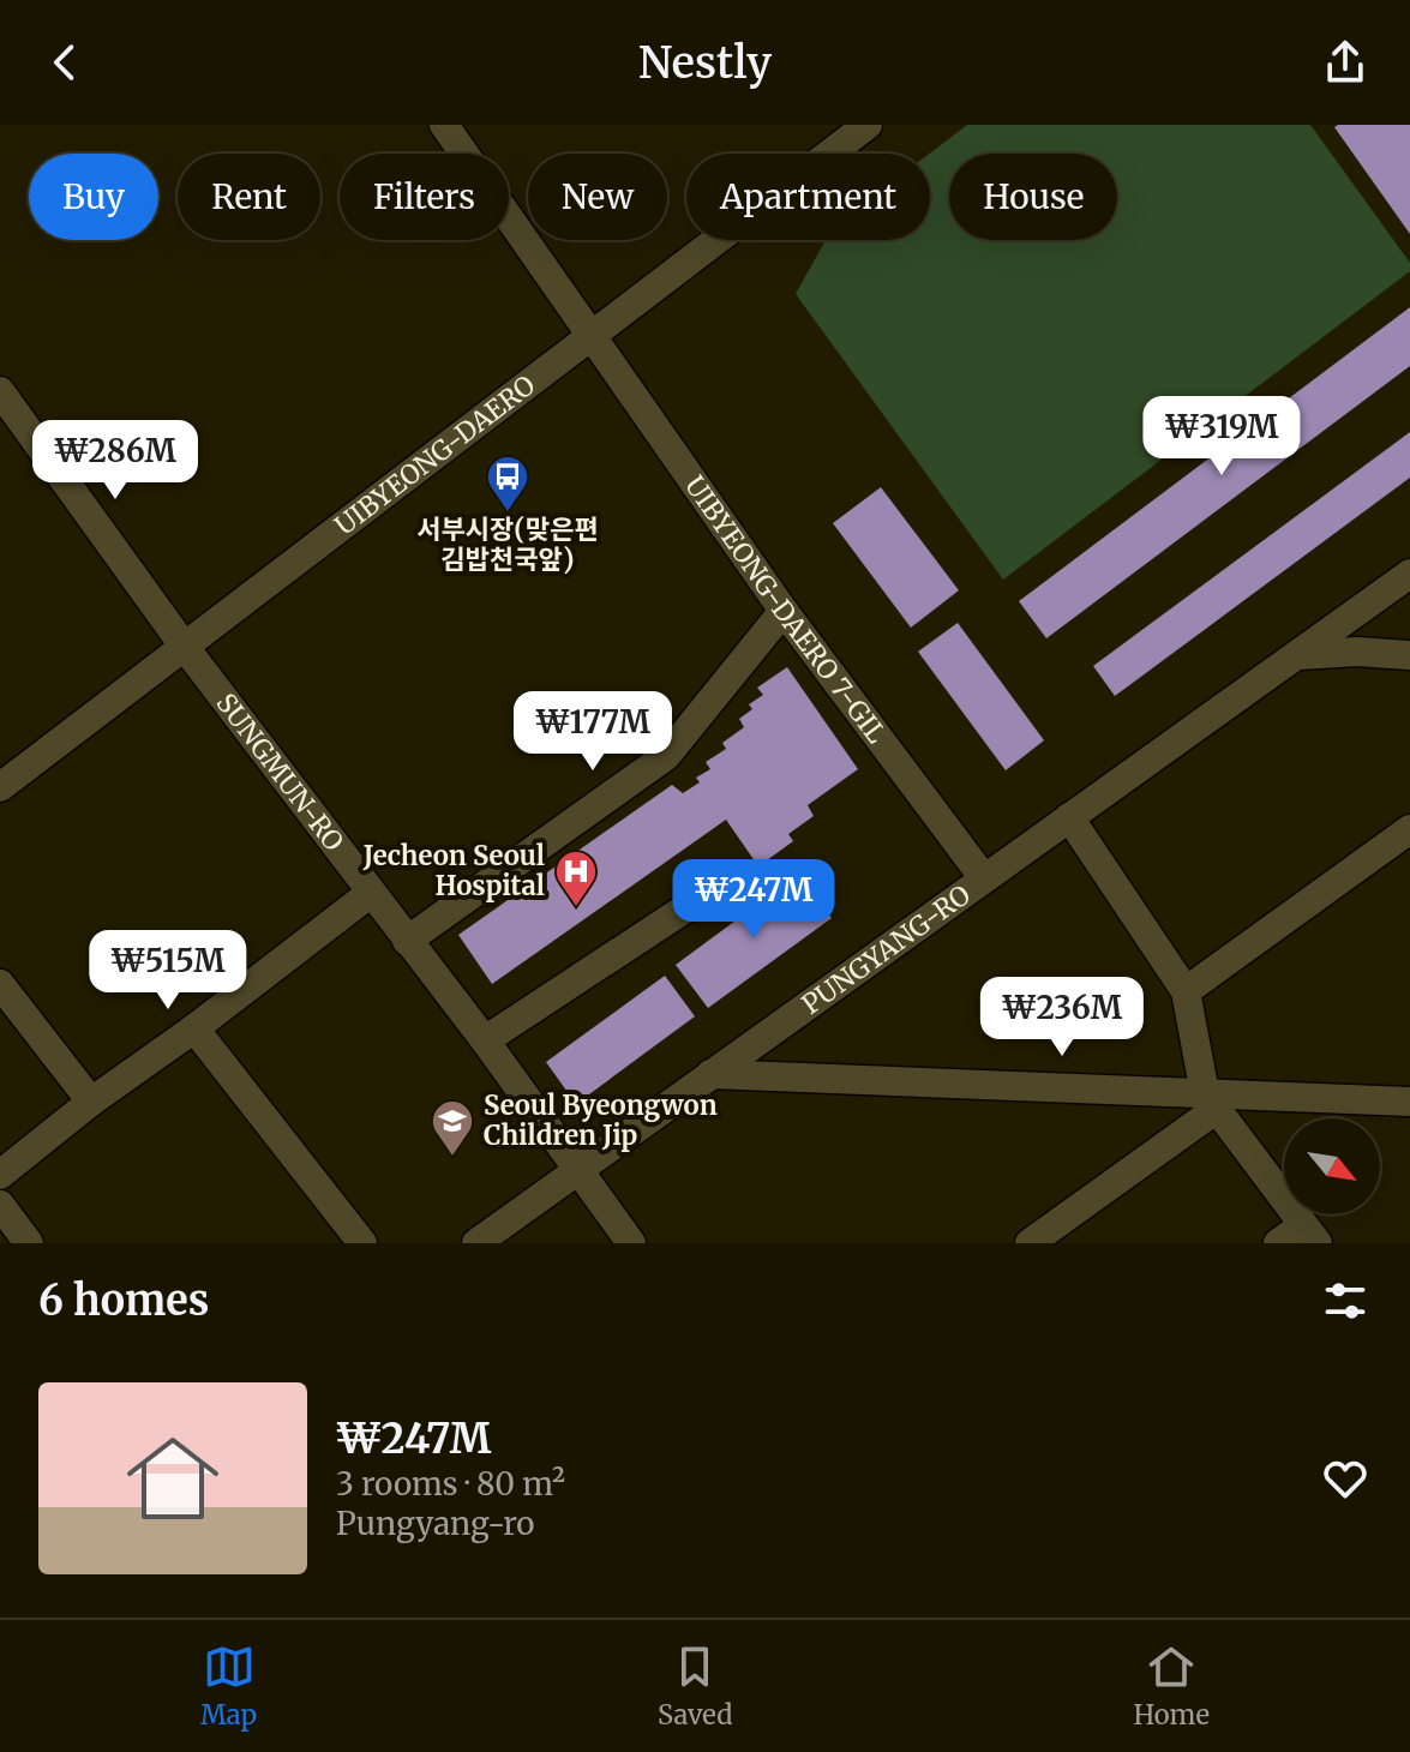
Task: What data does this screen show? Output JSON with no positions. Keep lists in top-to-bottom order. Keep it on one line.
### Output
{"streets":{"street":["UIBYEONG-DAERO","UIBYEONG-DAERO 7-GIL","SUNGMUN-RO","PUNGYANG-RO"]},"crossings":[["UIBYEONG-DAERO","UIBYEONG-DAERO 7-GIL"],["UIBYEONG-DAERO","SUNGMUN-RO"],["UIBYEONG-DAERO 7-GIL","PUNGYANG-RO"],["SUNGMUN-RO","PUNGYANG-RO"]],"places":{"bus stop":["서부시장(맞은편 김밥천국앞)"],"hospital":["Jecheon Seoul Hospital"],"school or university":["Seoul Byeongwon Children Jip"]},"north":"bottom right","page":{"header":"Nestly","chip":["Buy","Rent","Filters","New","Apartment","House"],"price":["₩319M","₩286M","₩177M","₩247M","₩515M","₩236M"],"heading":"6 homes","list":[{"name":"₩247M","note":"3 rooms · 80 m² · Pungyang-ro"}],"tabs":["Map","Saved","Home"]}}
